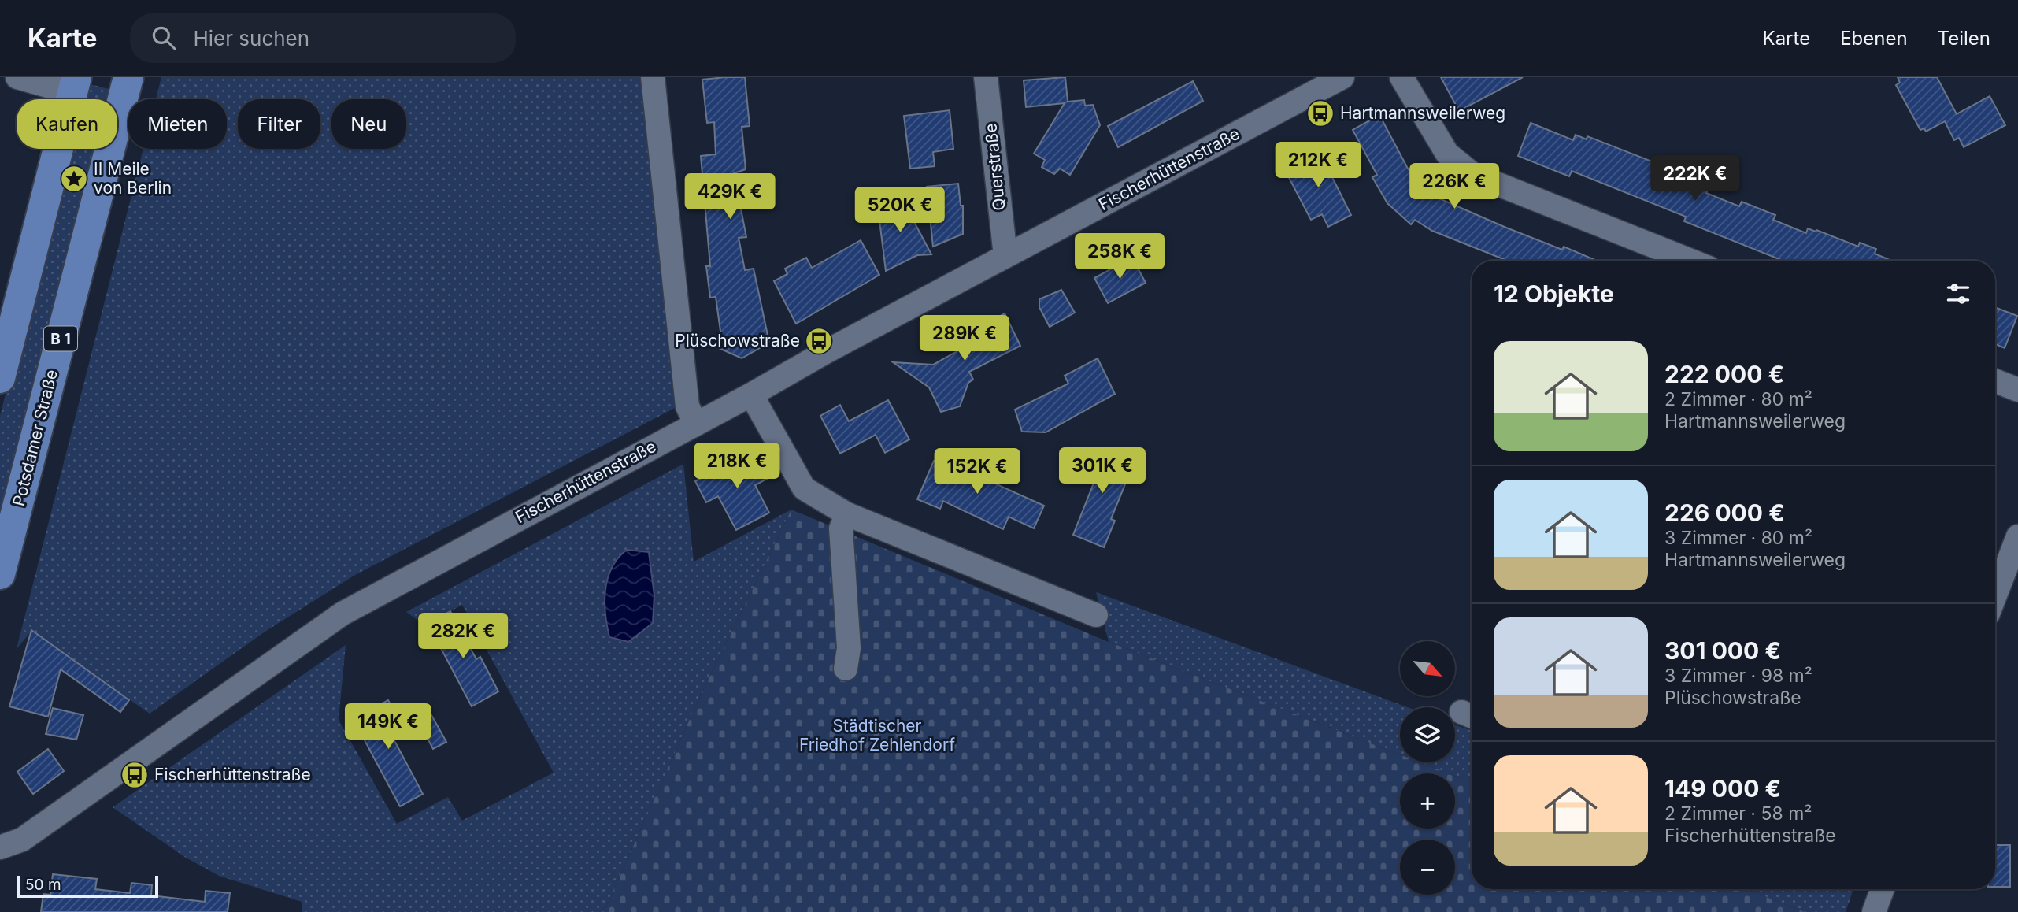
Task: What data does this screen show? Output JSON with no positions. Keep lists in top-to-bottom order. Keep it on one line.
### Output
{"streets":{"main road":["B 1","Potsdamer Straße"],"street":["Querstraße","Fischerhüttenstraße"]},"crossings":[["Querstraße","Fischerhüttenstraße"]],"parks":["Städtischer Friedhof Zehlendorf"],"places":{"bus stop":["Hartmannsweilerweg","Plüschowstraße","Fischerhüttenstraße"],"place":["II Meile von Berlin"]},"scale_bar":"50 m","north":"bottom right","page":{"header":"Karte","search":"Hier suchen","nav":["Karte","Ebenen","Teilen"],"chip":["Kaufen","Mieten","Filter","Neu"],"price":["212K €","222K €","226K €","429K €","520K €","258K €","289K €","218K €","301K €","152K €","282K €","149K €"],"heading":"12 Objekte","list":[{"name":"222 000 €","note":"2 Zimmer · 80 m² · Hartmannsweilerweg"},{"name":"226 000 €","note":"3 Zimmer · 80 m² · Hartmannsweilerweg"},{"name":"301 000 €","note":"3 Zimmer · 98 m² · Plüschowstraße"},{"name":"149 000 €","note":"2 Zimmer · 58 m² · Fischerhüttenstraße"}],"map_buttons":["+","−"],"scale":"50 m"}}
